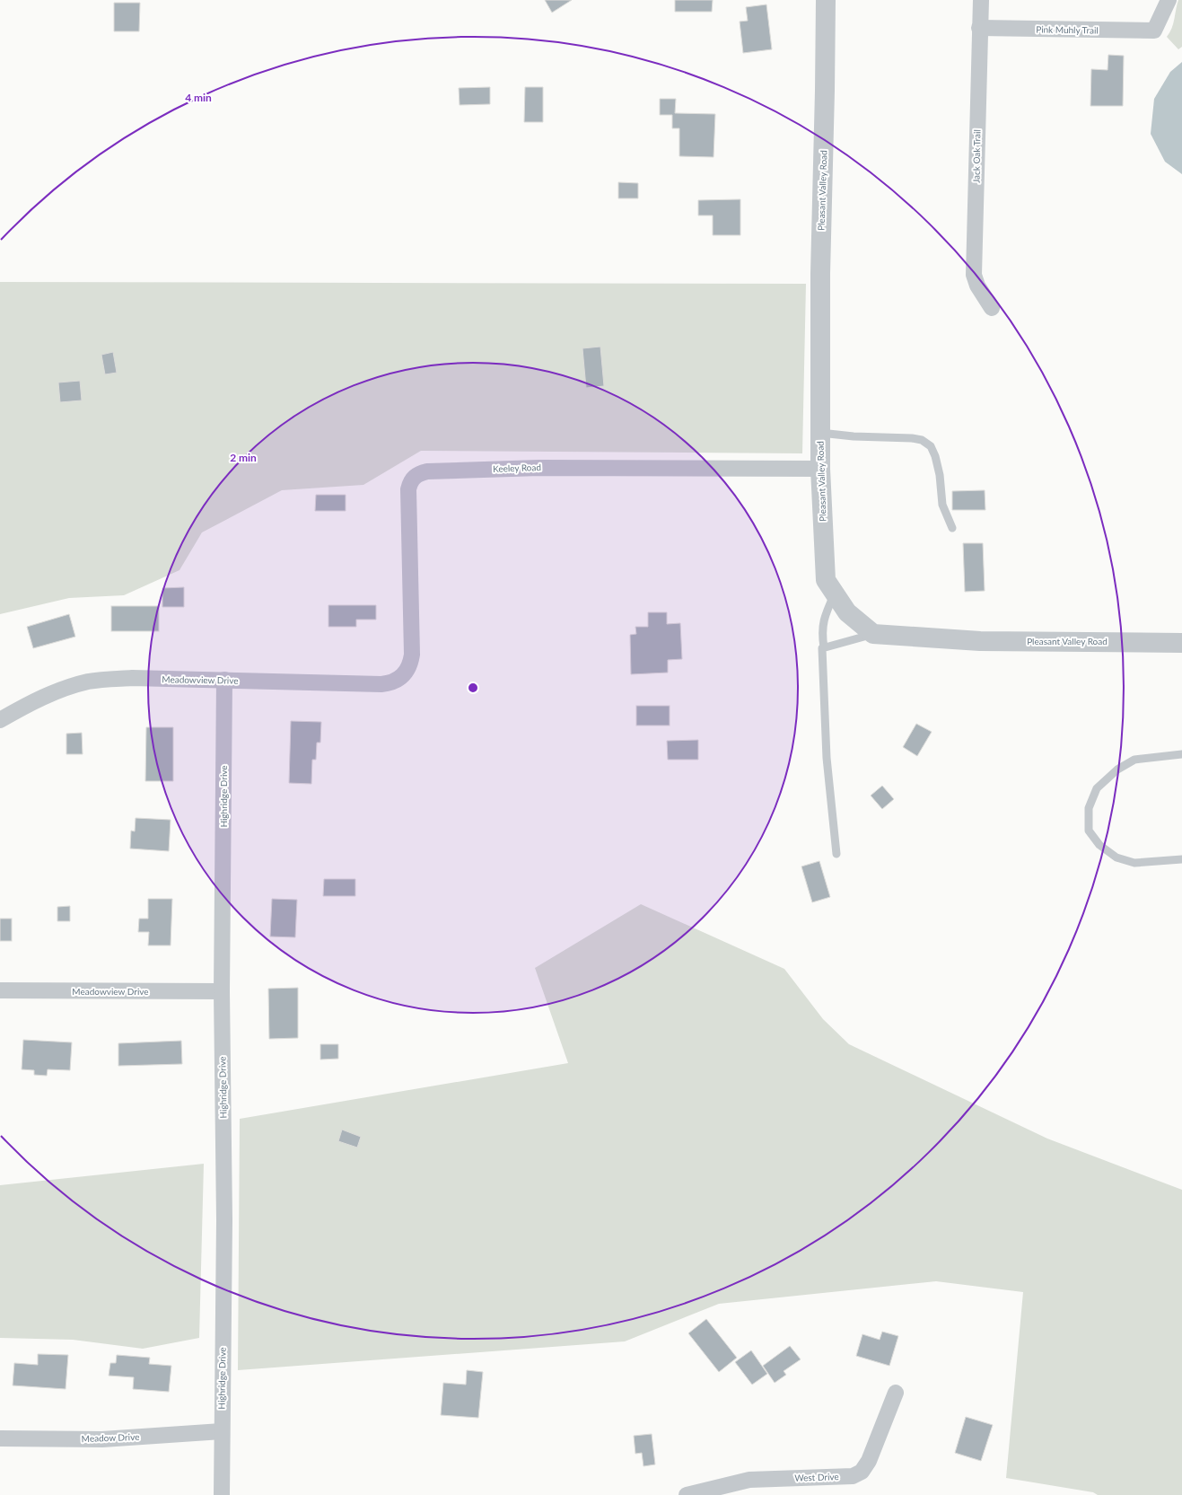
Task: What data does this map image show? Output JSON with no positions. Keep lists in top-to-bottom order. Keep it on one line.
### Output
{"streets":{"street":["Pink Muhly Trail","Jack Oak Trail","Pleasant Valley Road","Keeley Road","Meadowview Drive","Highridge Drive","Meadow Drive","West Drive"]},"crossings":[["Pink Muhly Trail","Jack Oak Trail"],["Pleasant Valley Road","Keeley Road"],["Keeley Road","Meadowview Drive"],["Meadowview Drive","Highridge Drive"],["Highridge Drive","Meadow Drive"]],"rings":["4 min","2 min"]}
